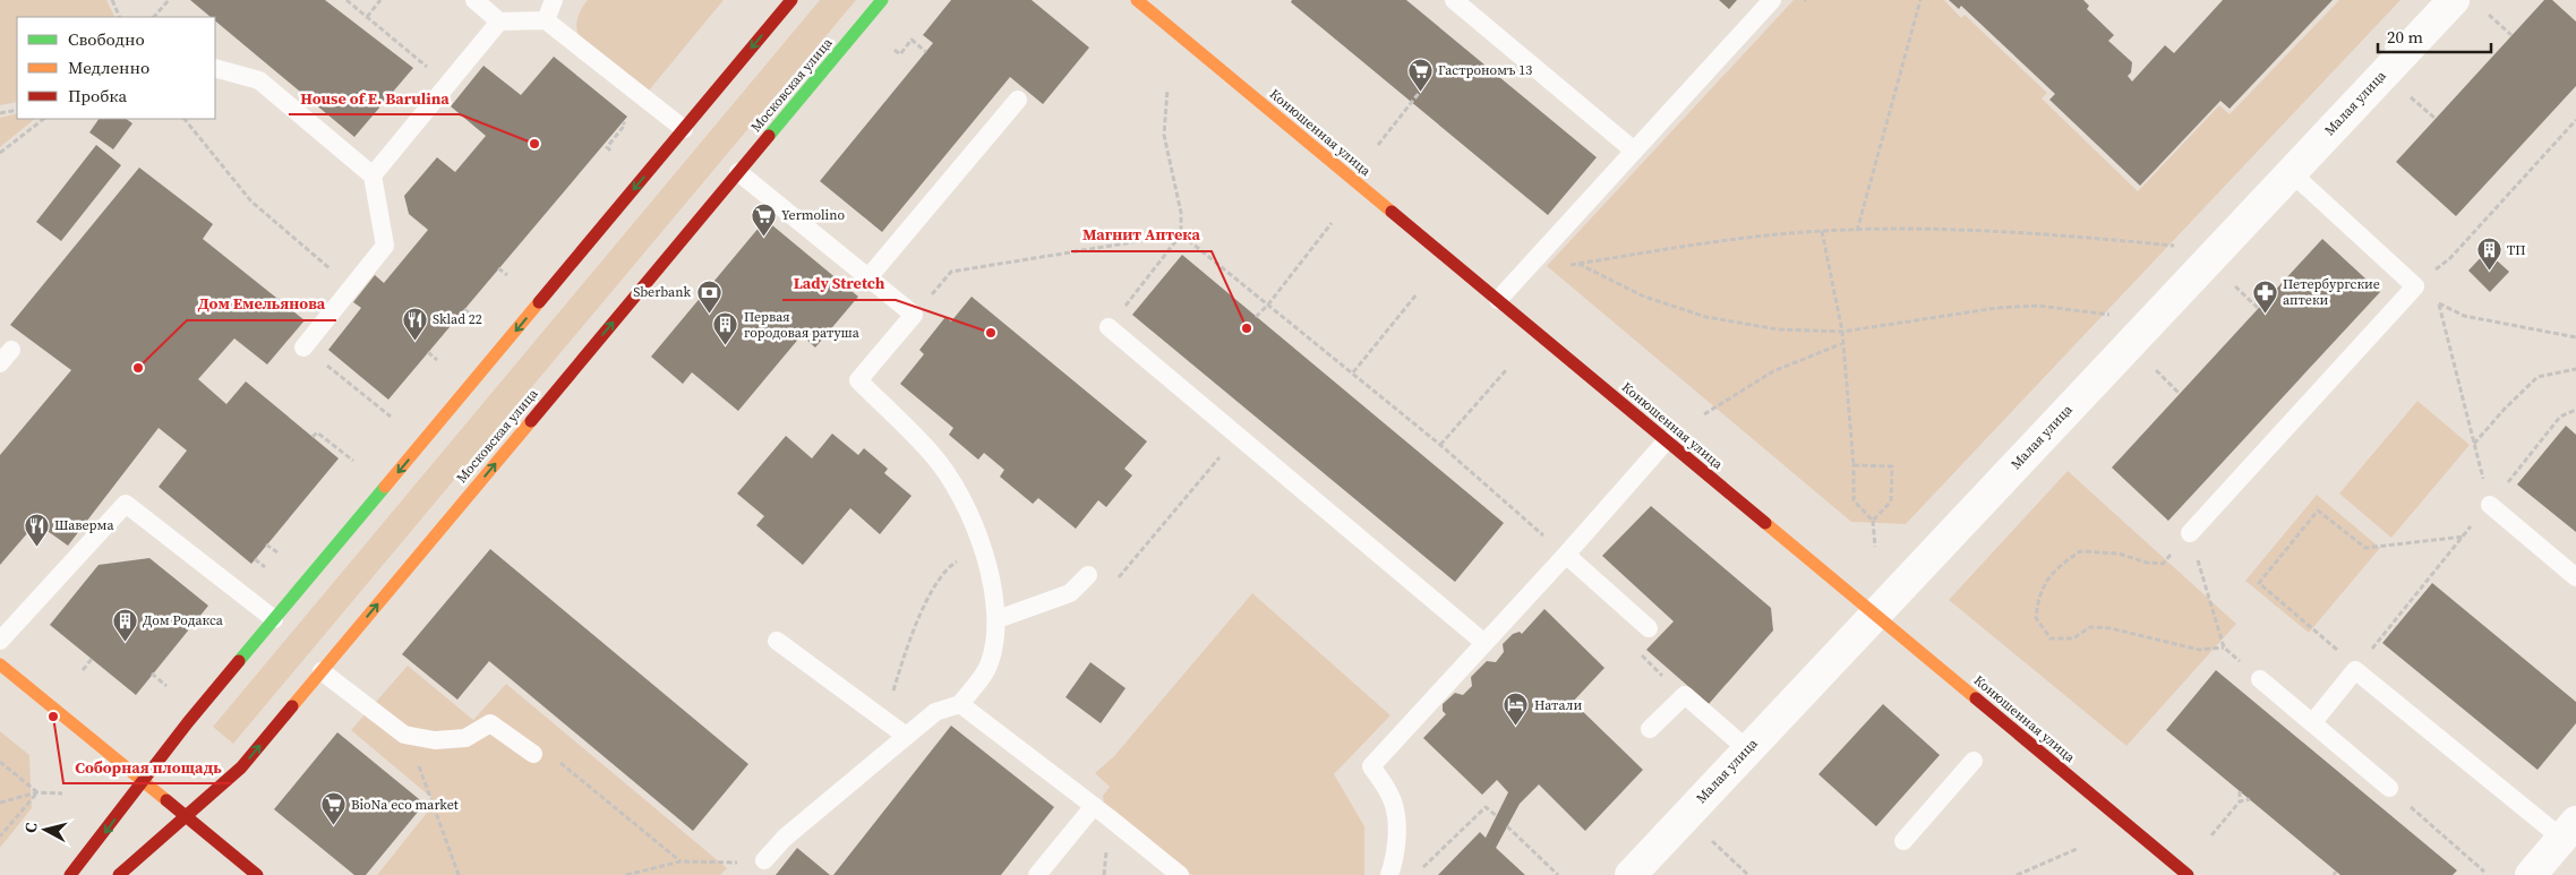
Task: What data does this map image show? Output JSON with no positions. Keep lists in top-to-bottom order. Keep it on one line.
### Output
{"streets":{"street":["Московская улица","Малая улица","Конюшенная улица"]},"crossings":[["Малая улица","Конюшенная улица"]],"places":{"supermarket":["Гастрономъ 13","Yermolino","BioNa eco market"],"other":["House of E. Barulina","Магнит Аптека","Lady Stretch","Дом Емельянова","Соборная площадь"],"building":["ТП","Первая городовая ратуша","Дом Родакса"],"bank":["Sberbank"],"pharmacy":["Петербургские аптеки"],"restaurant":["Sklad 22","Шаверма"],"hotel":["Натали"]},"legend":["Свободно","Медленно","Пробка"],"scale_bar":"20 m","north":"left"}
